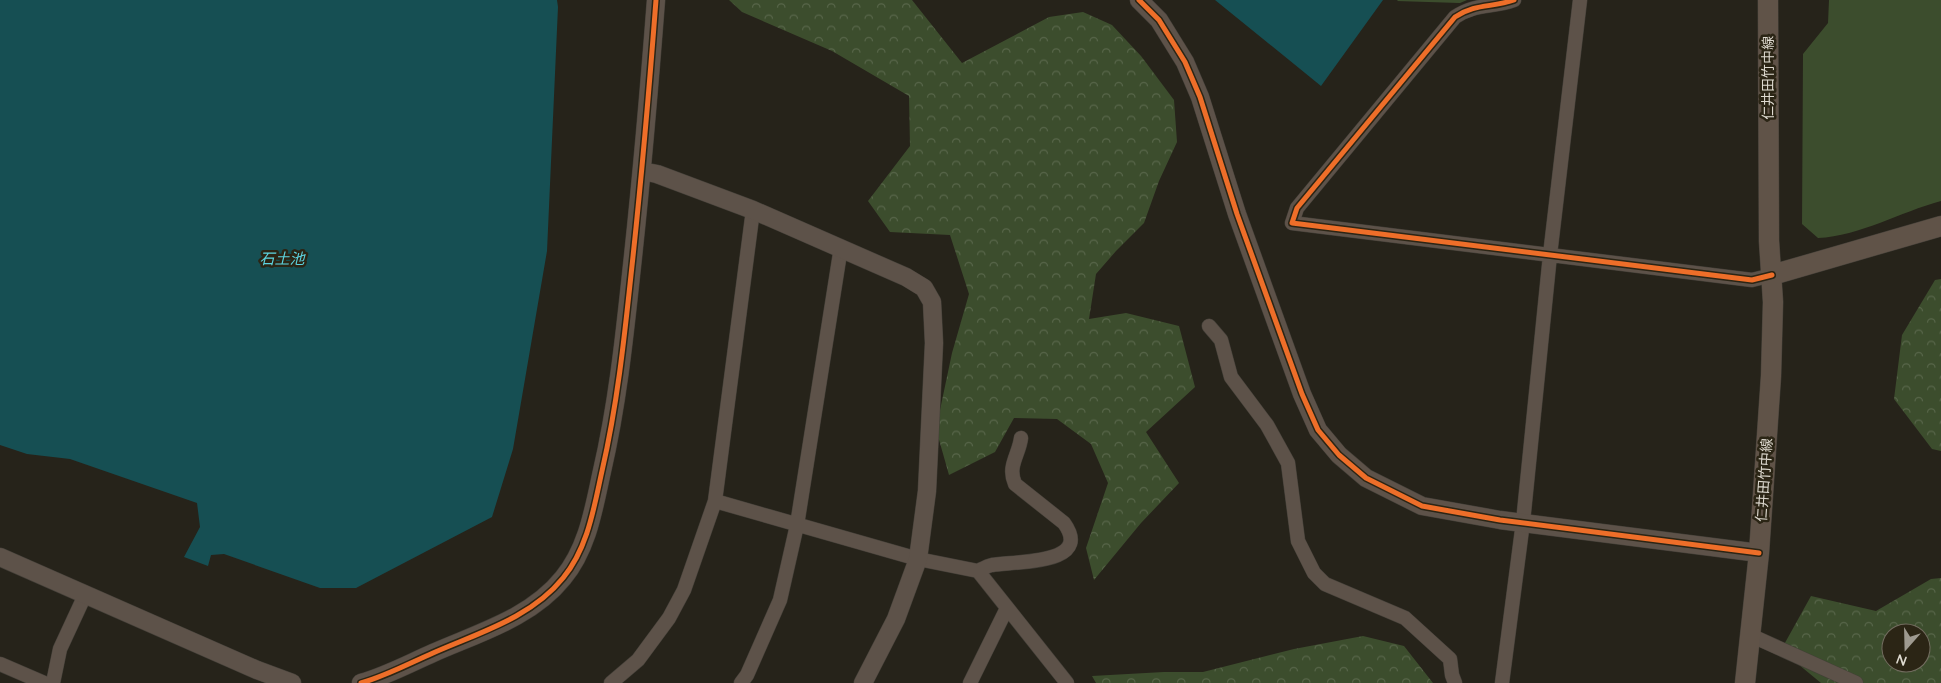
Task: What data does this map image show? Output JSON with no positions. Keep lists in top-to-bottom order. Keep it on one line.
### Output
{"streets":{"main road":["仁井田竹中線"]},"water":["石土池"],"north":"bottom"}
